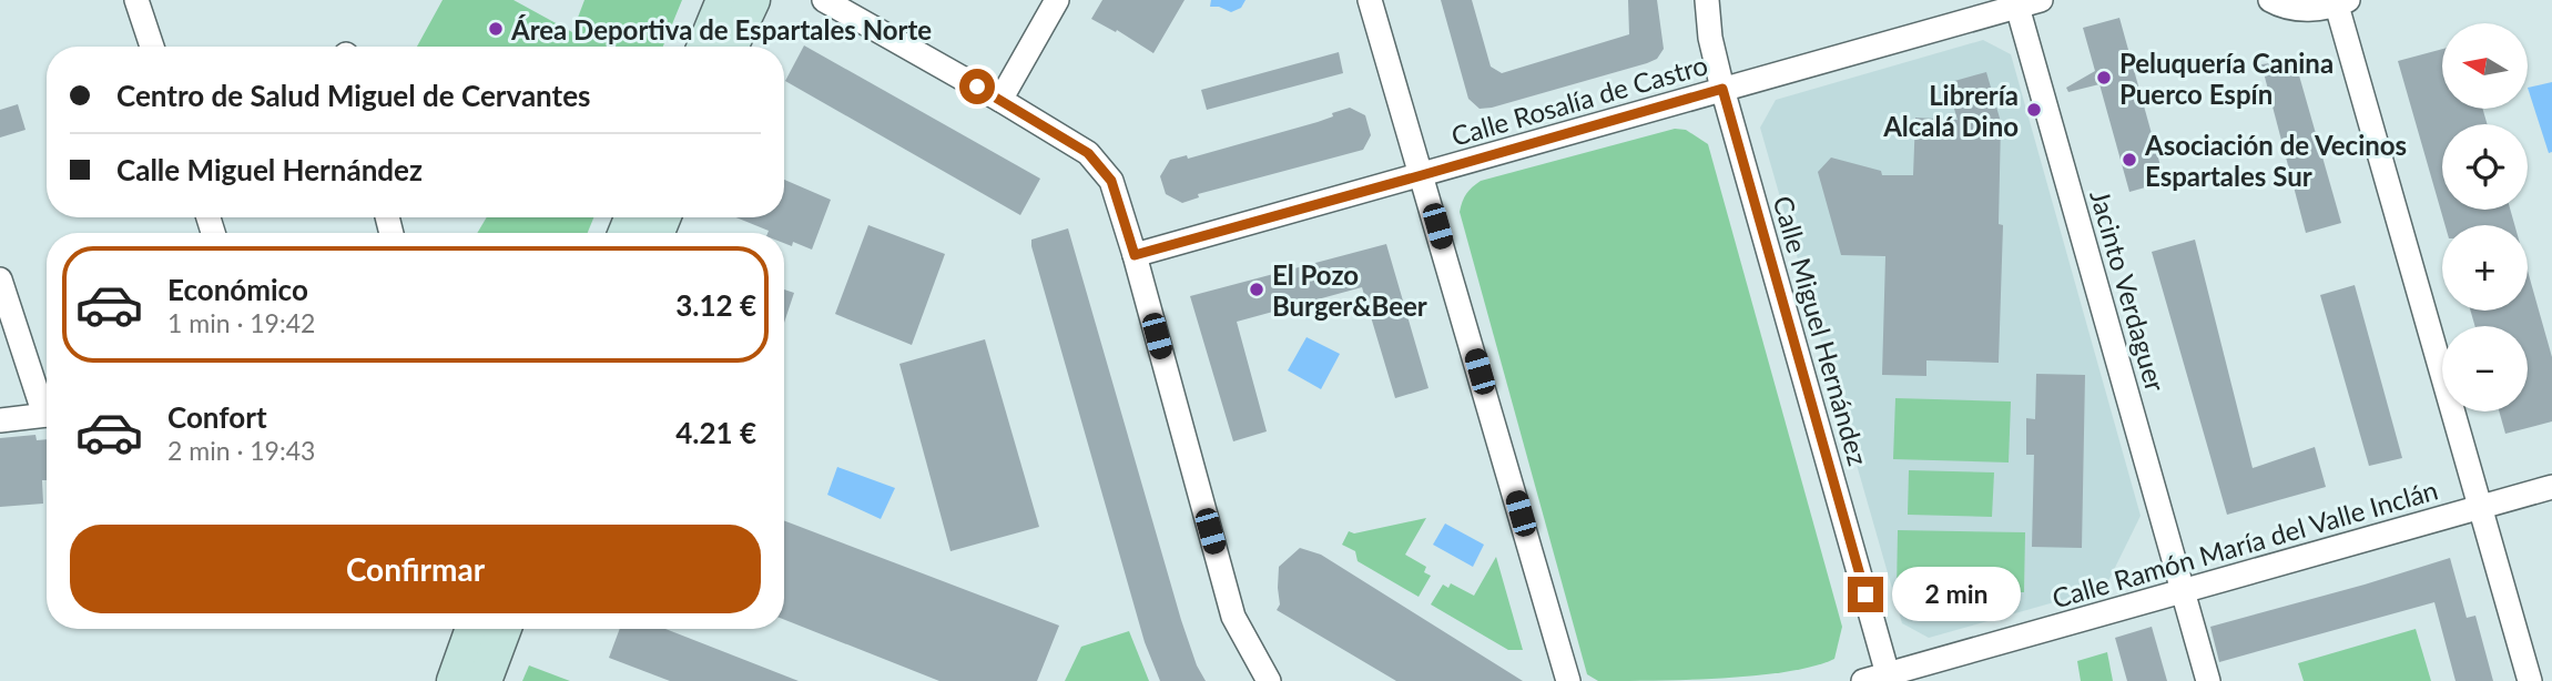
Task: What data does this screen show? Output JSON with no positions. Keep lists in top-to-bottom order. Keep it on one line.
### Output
{"streets":{"street":["Calle Rosalía de Castro","Jacinto Verdaguer","Calle Miguel Hernández","Calle Ramón María del Valle Inclán"]},"crossings":[["Calle Rosalía de Castro","Jacinto Verdaguer"],["Calle Rosalía de Castro","Calle Miguel Hernández"],["Jacinto Verdaguer","Calle Ramón María del Valle Inclán"],["Calle Miguel Hernández","Calle Ramón María del Valle Inclán"]],"places":["Área Deportiva de Espartales Norte","Peluquería Canina Puerco Espín","Librería Alcalá Dino","Asociación de Vecinos Espartales Sur","El Pozo Burger&Beer"],"north":"left","page":{"map_buttons":["+","−"],"banner":["Centro de Salud Miguel de Cervantes","Calle Miguel Hernández"],"list":[{"name":"Económico","note":"1 min · 19:42","value":"3.12 €"},{"name":"Confort","note":"2 min · 19:43","value":"4.21 €"}],"buttons":"Confirmar","bubble":"2 min"}}
